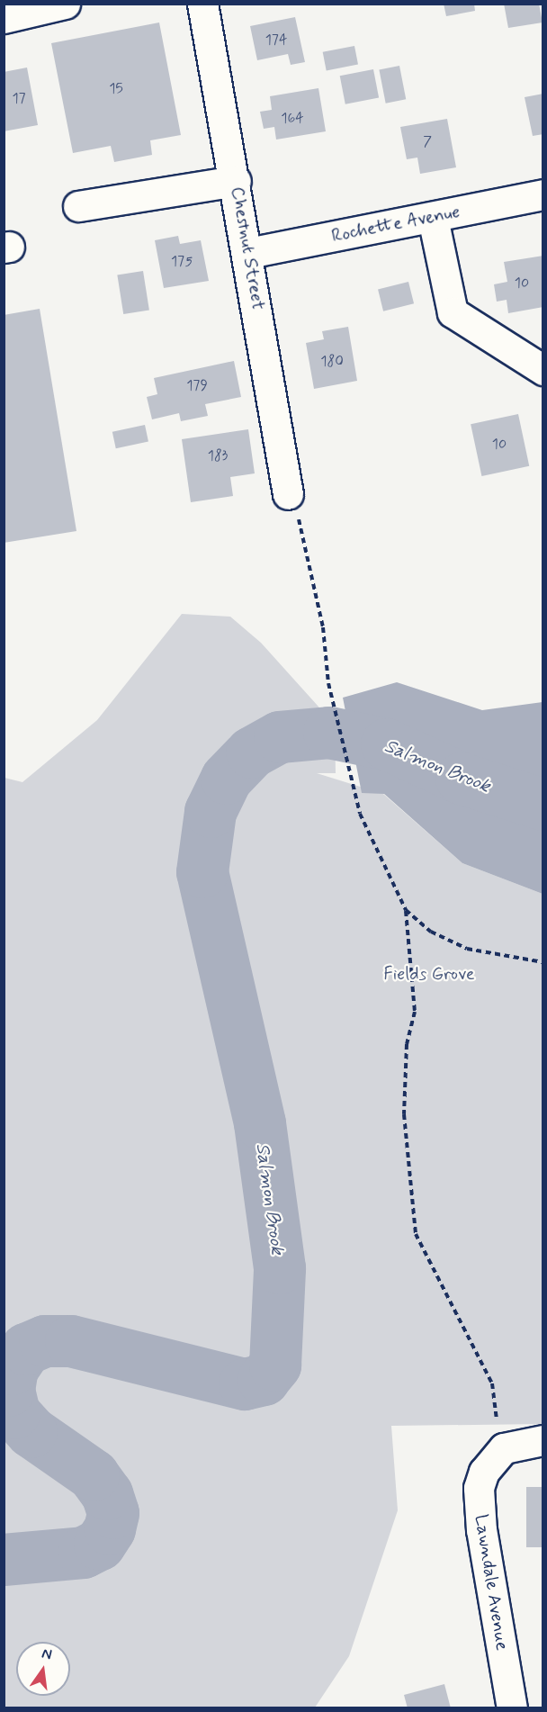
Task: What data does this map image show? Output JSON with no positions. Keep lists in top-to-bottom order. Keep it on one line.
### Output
{"streets":{"street":["Rochette Avenue","Chestnut Street","Lawndale Avenue"]},"crossings":[["Rochette Avenue","Chestnut Street"]],"water":["Salmon Brook"],"parks":["Fields Grove"],"house_numbers":["174","15","17","164","7","175","10","180","179","10","183"],"north":"top"}
